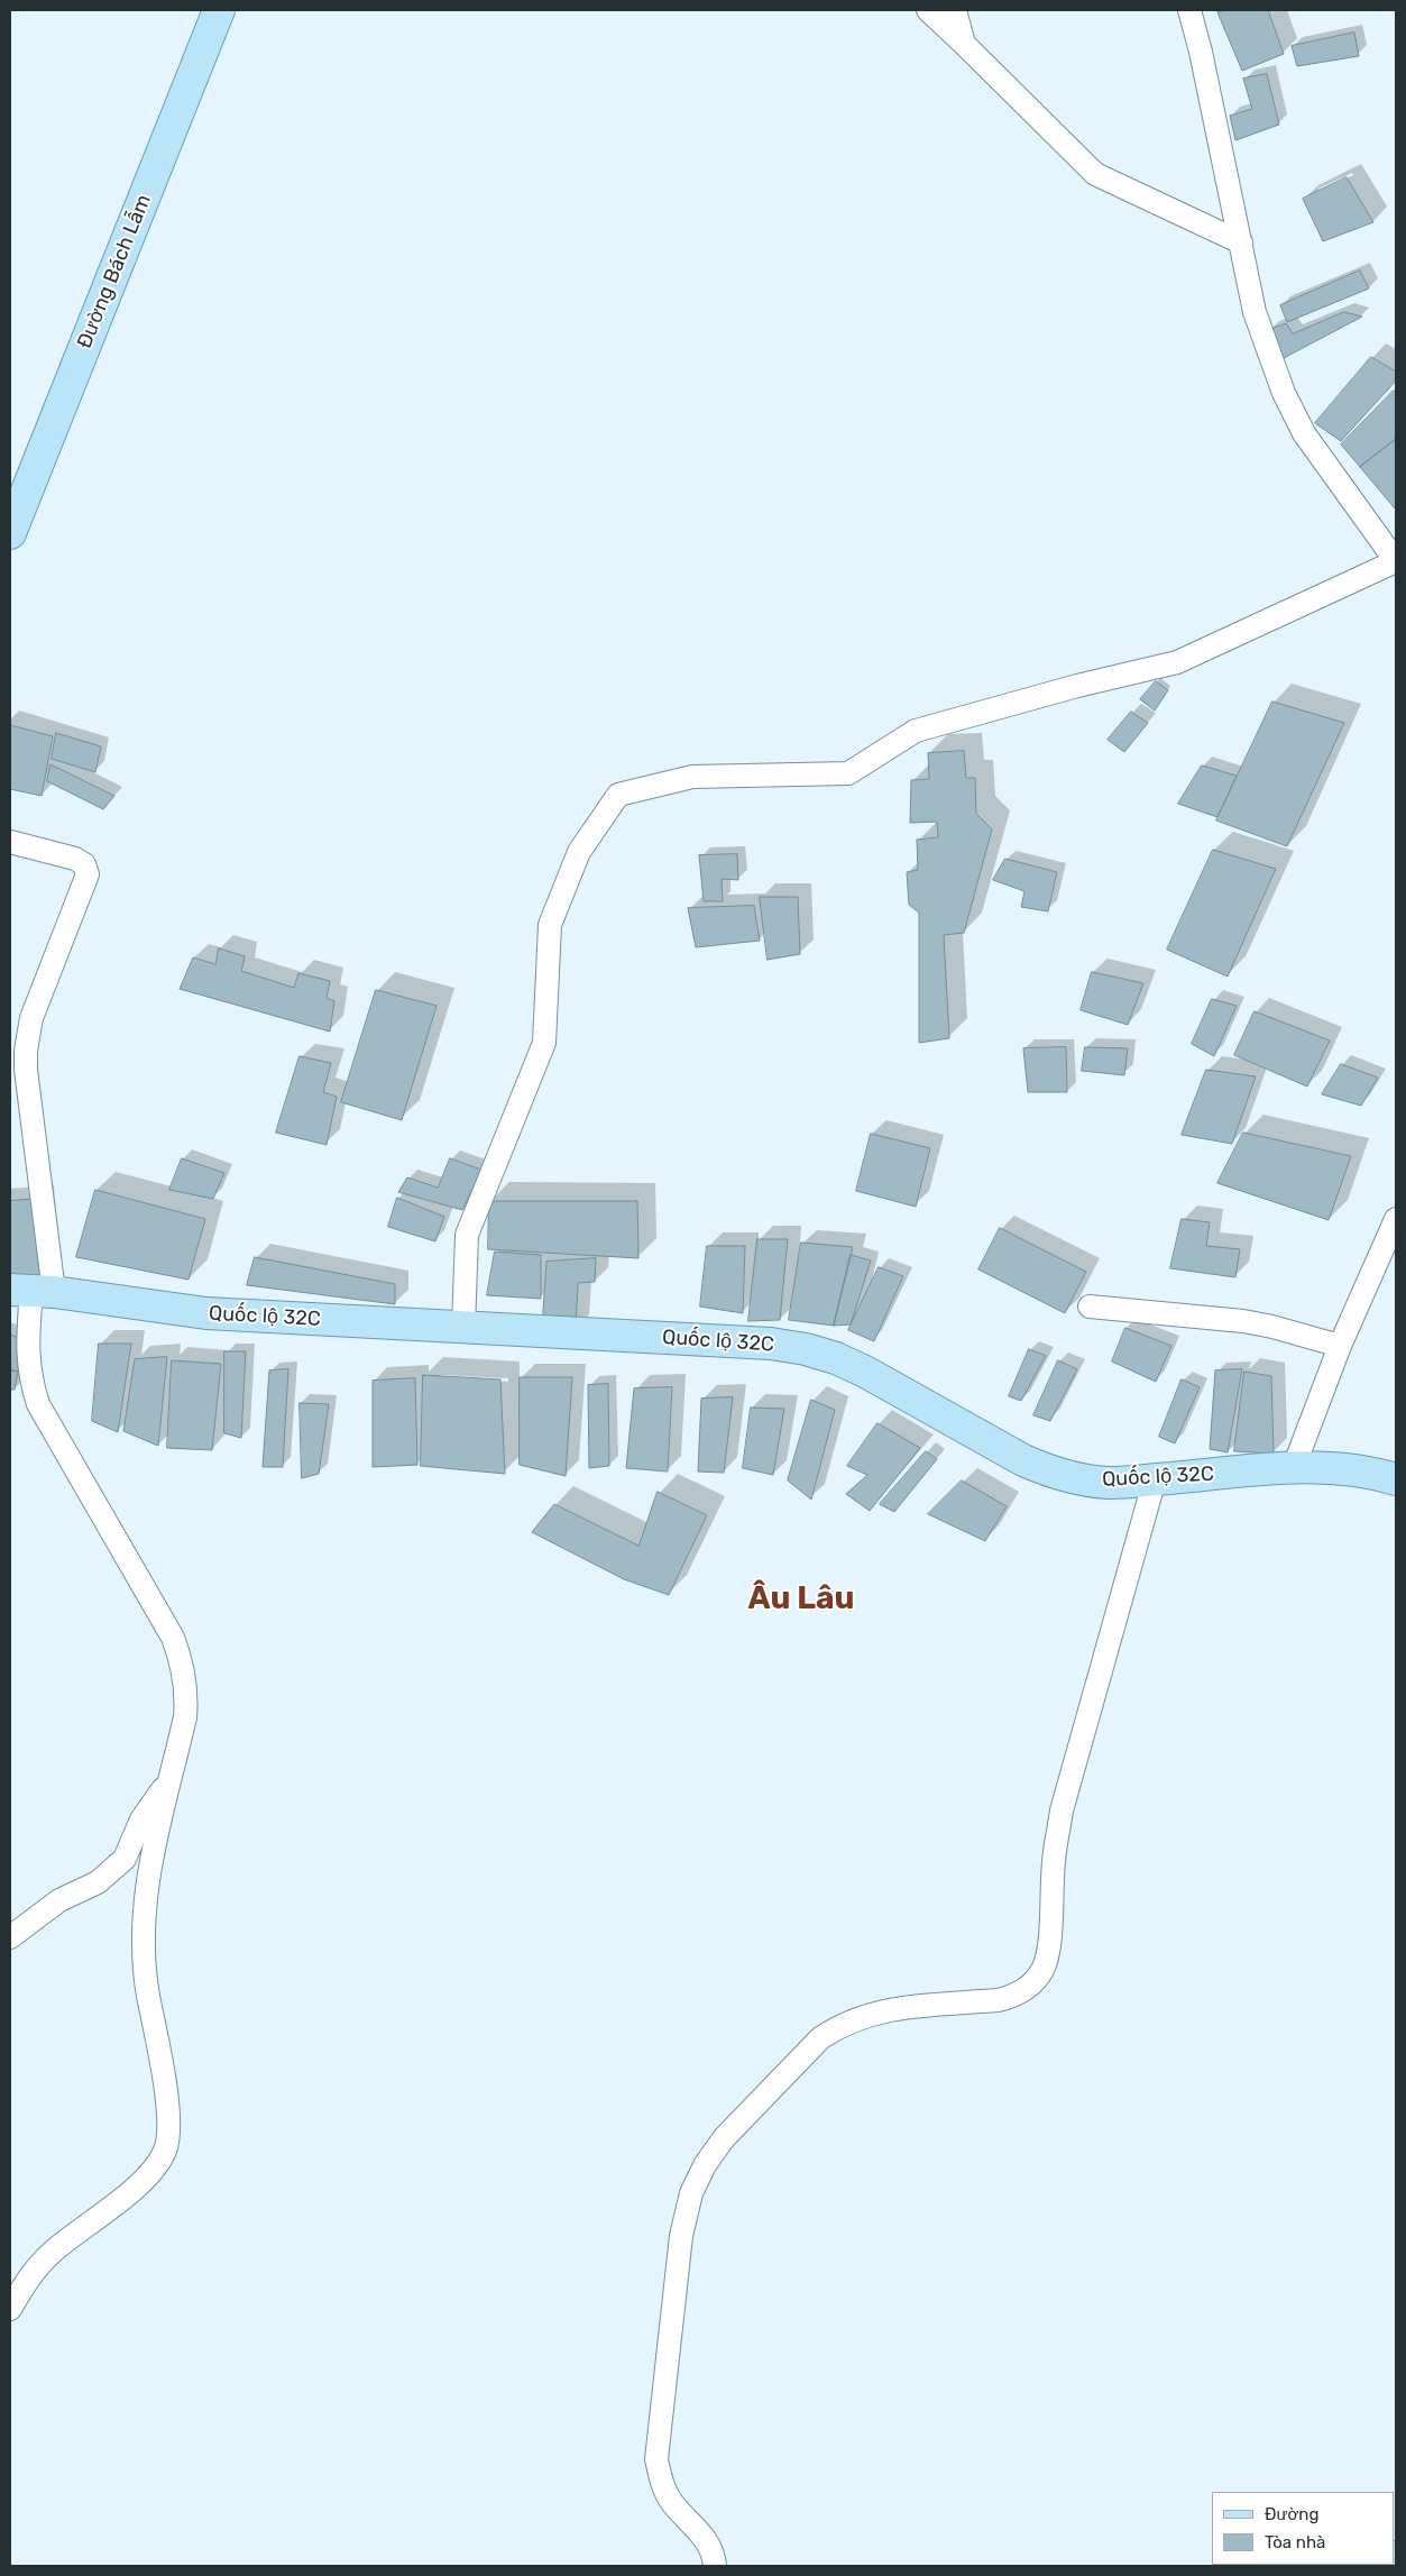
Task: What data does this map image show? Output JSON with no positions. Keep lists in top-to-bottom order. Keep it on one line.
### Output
{"streets":{"main road":["Đường Bách Lẫm","Quốc lộ 32C"]},"districts":["Âu Lâu"],"legend":["Đường","Tòa nhà"]}
